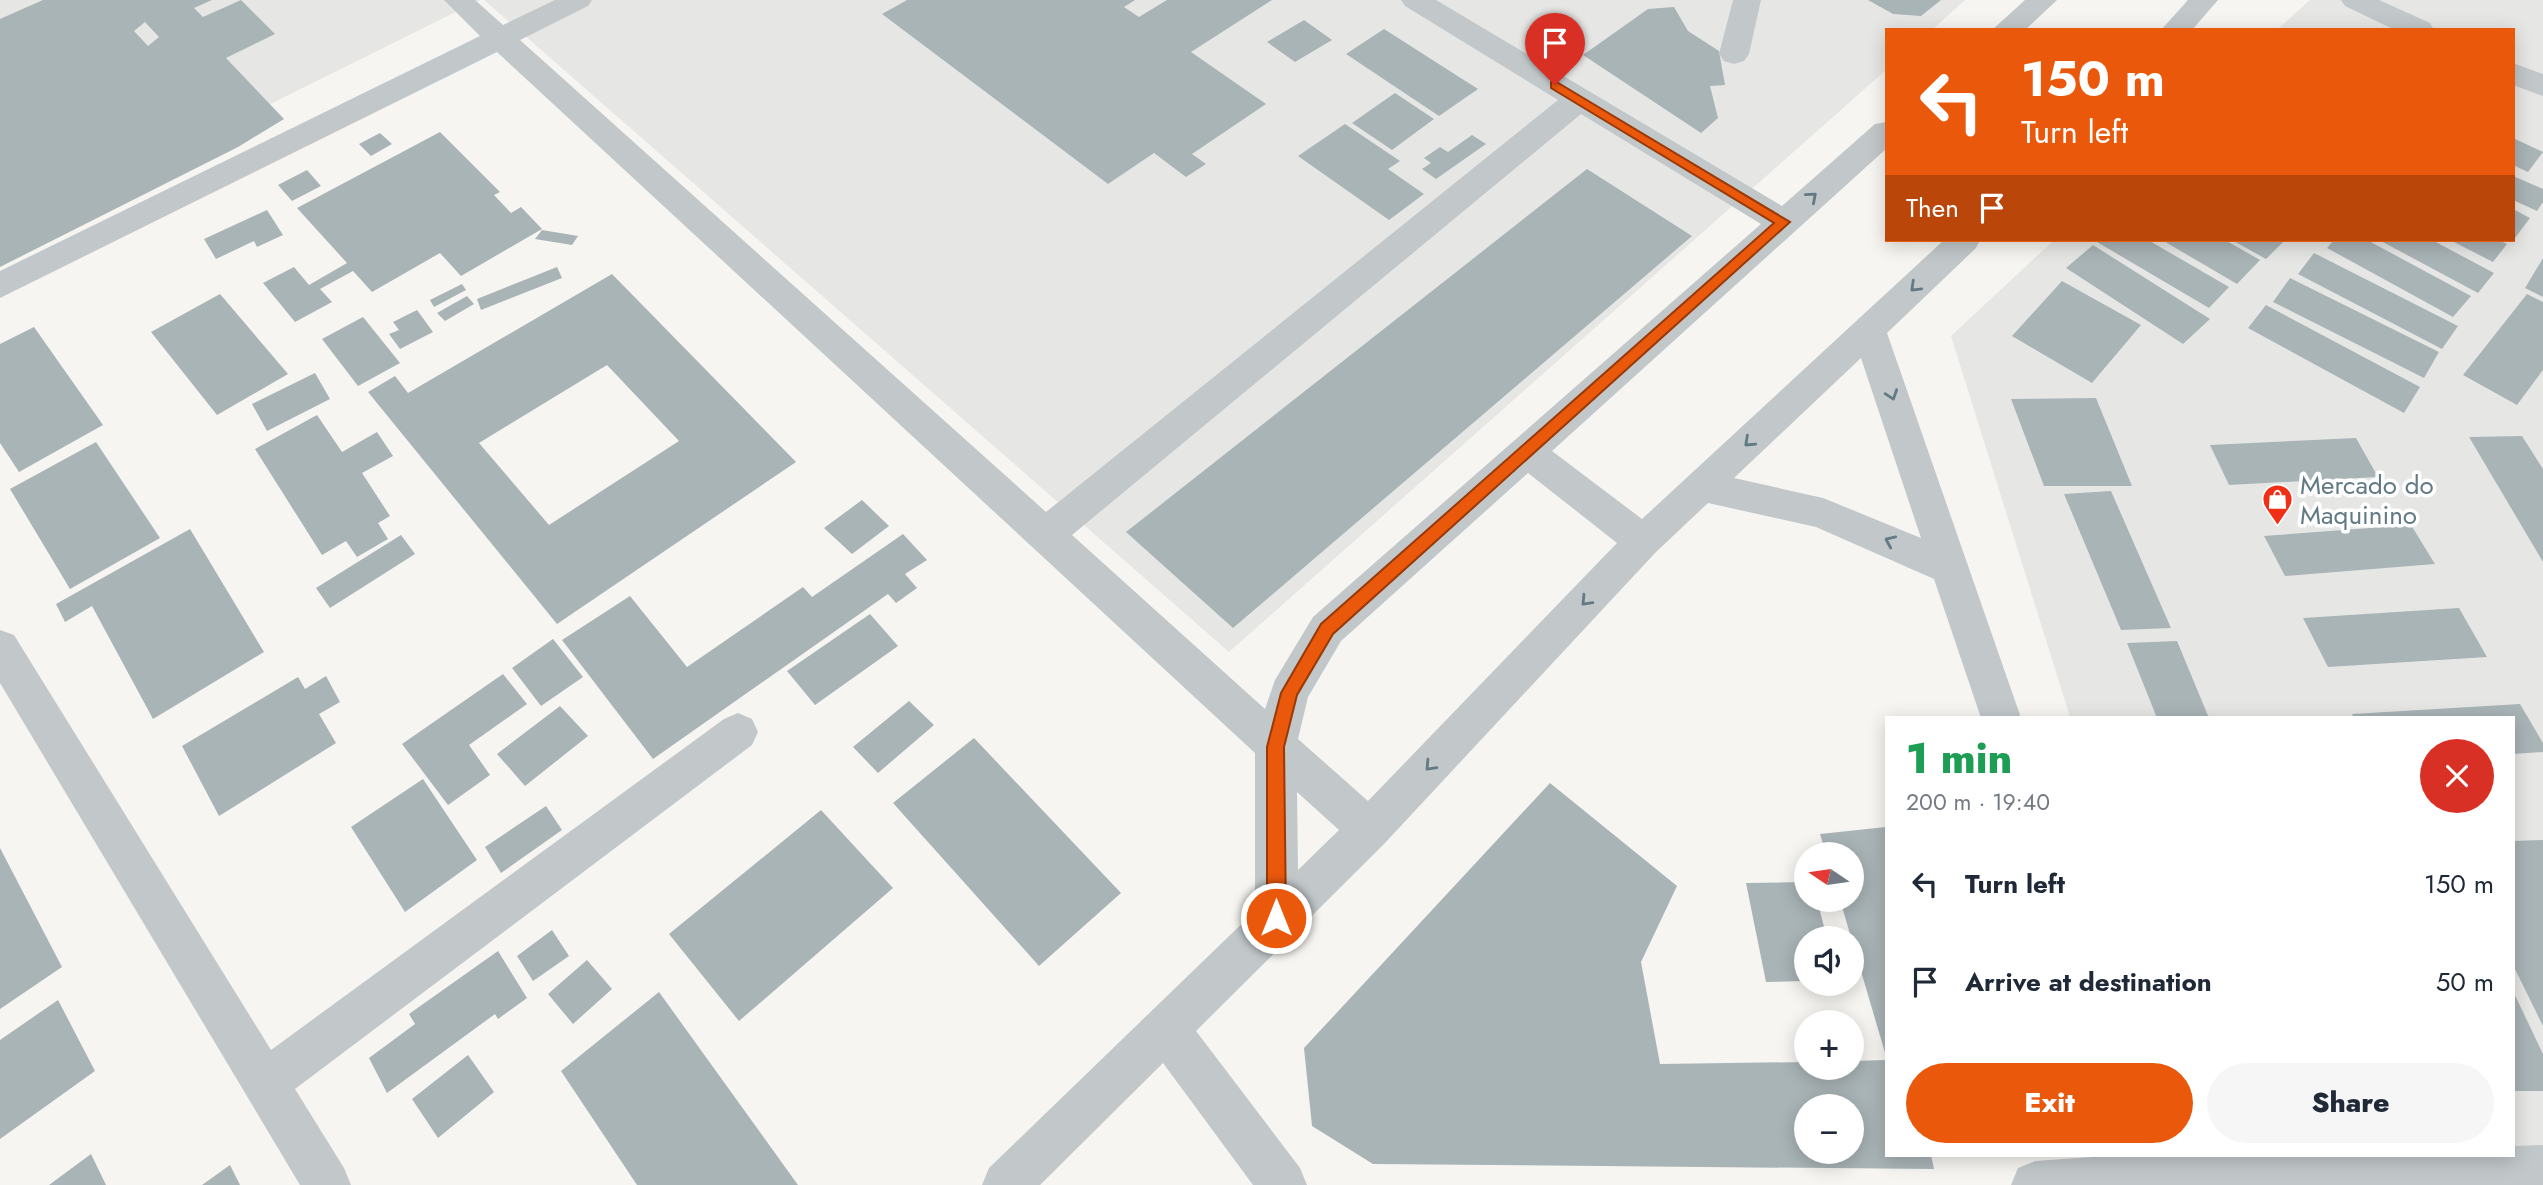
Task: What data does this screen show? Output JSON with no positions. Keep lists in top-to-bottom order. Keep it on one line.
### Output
{"places":{"shop":["Mercado do Maquinino"]},"north":"left","page":{"turn":["150 m","Turn left"],"then":"Then","heading":["1 min","200 m · 19:40"],"list":[{"name":"Turn left","value":"150 m"},{"name":"Arrive at destination","value":"50 m"}],"map_buttons":["+","−"],"buttons":["Exit","Share"]}}
